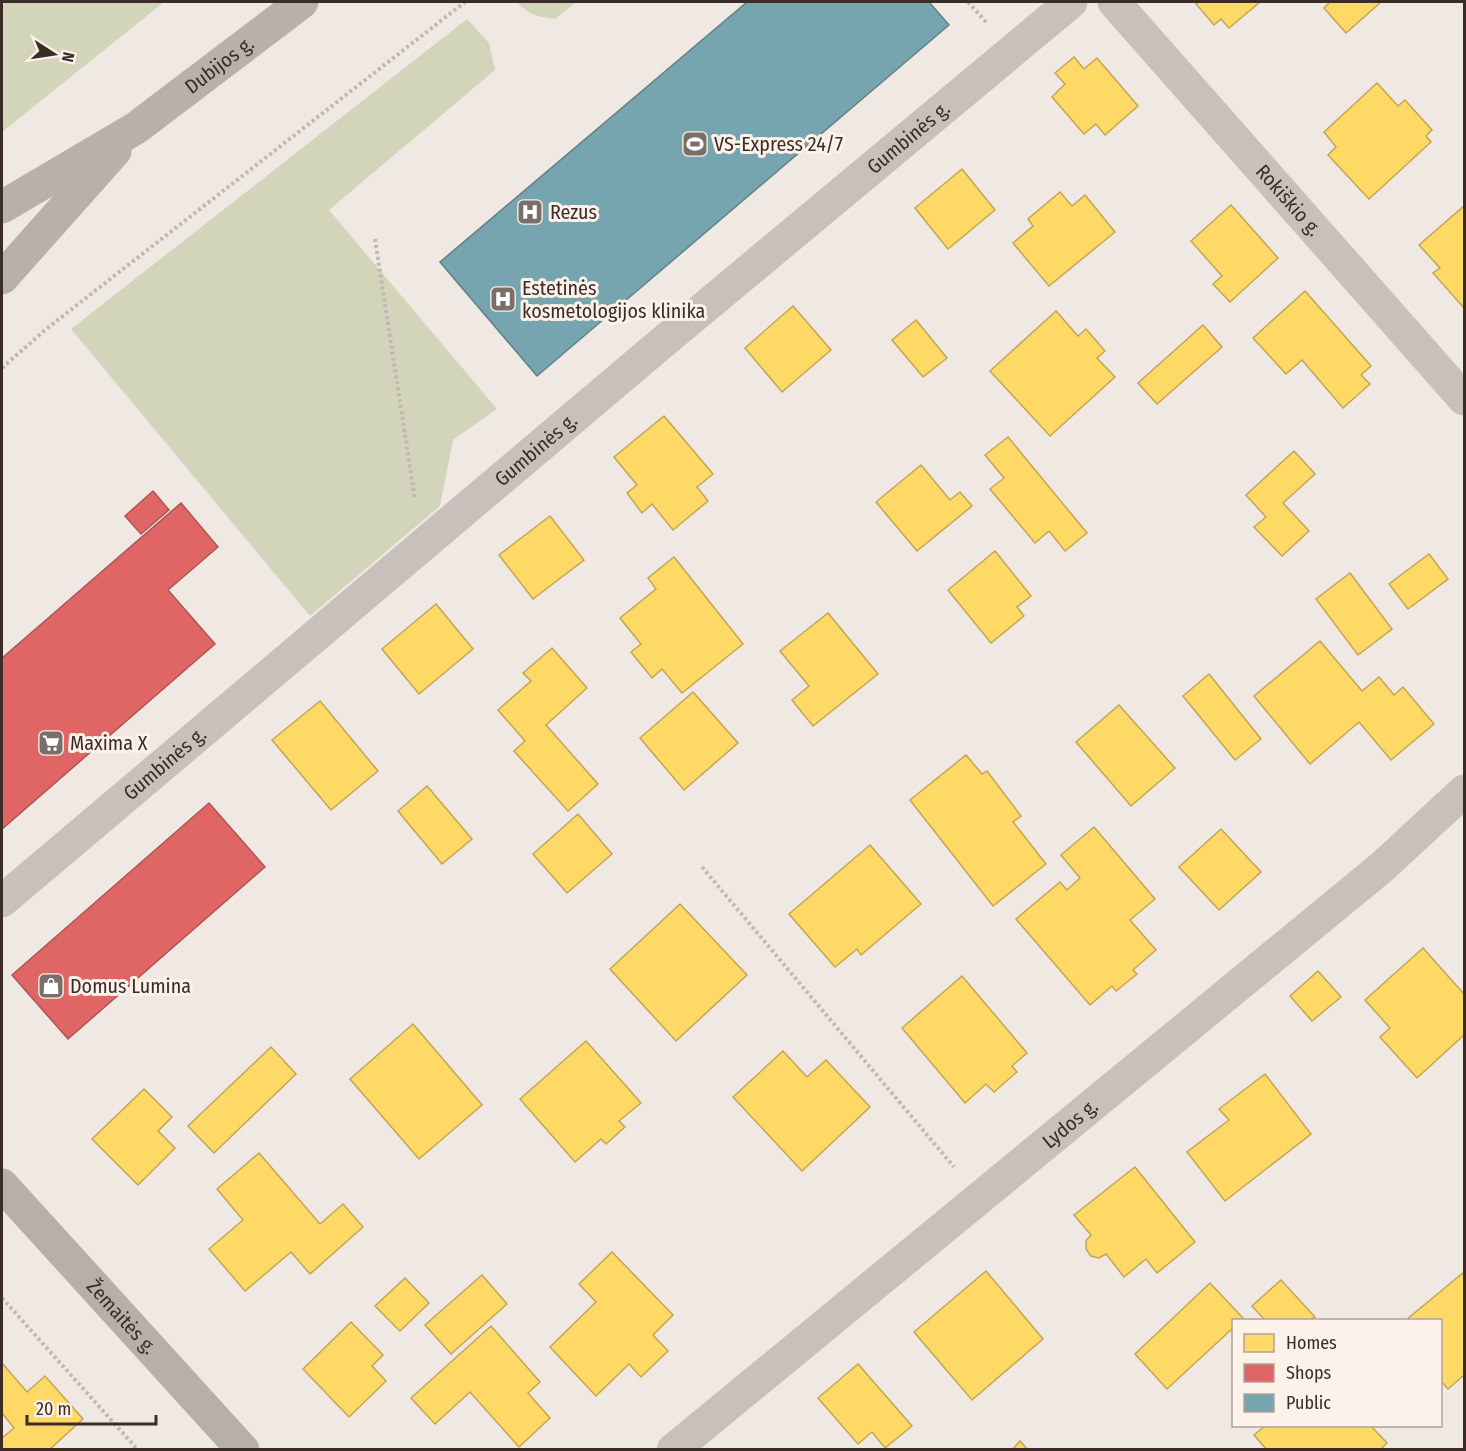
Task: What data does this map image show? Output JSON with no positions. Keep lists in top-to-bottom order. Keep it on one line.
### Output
{"streets":{"main road":["Dubijos g.","Žemaitės g."],"street":["Gumbinės g.","Rokiškio g.","Lydos g."]},"places":{"sports":["VS-Express 24/7"],"hospital":["Rezus","Estetinės kosmetologijos klinika"],"supermarket":["Maxima X"],"shop":["Domus Lumina"]},"legend":["Homes","Shops","Public"],"scale_bar":"20 m","north":"right"}
